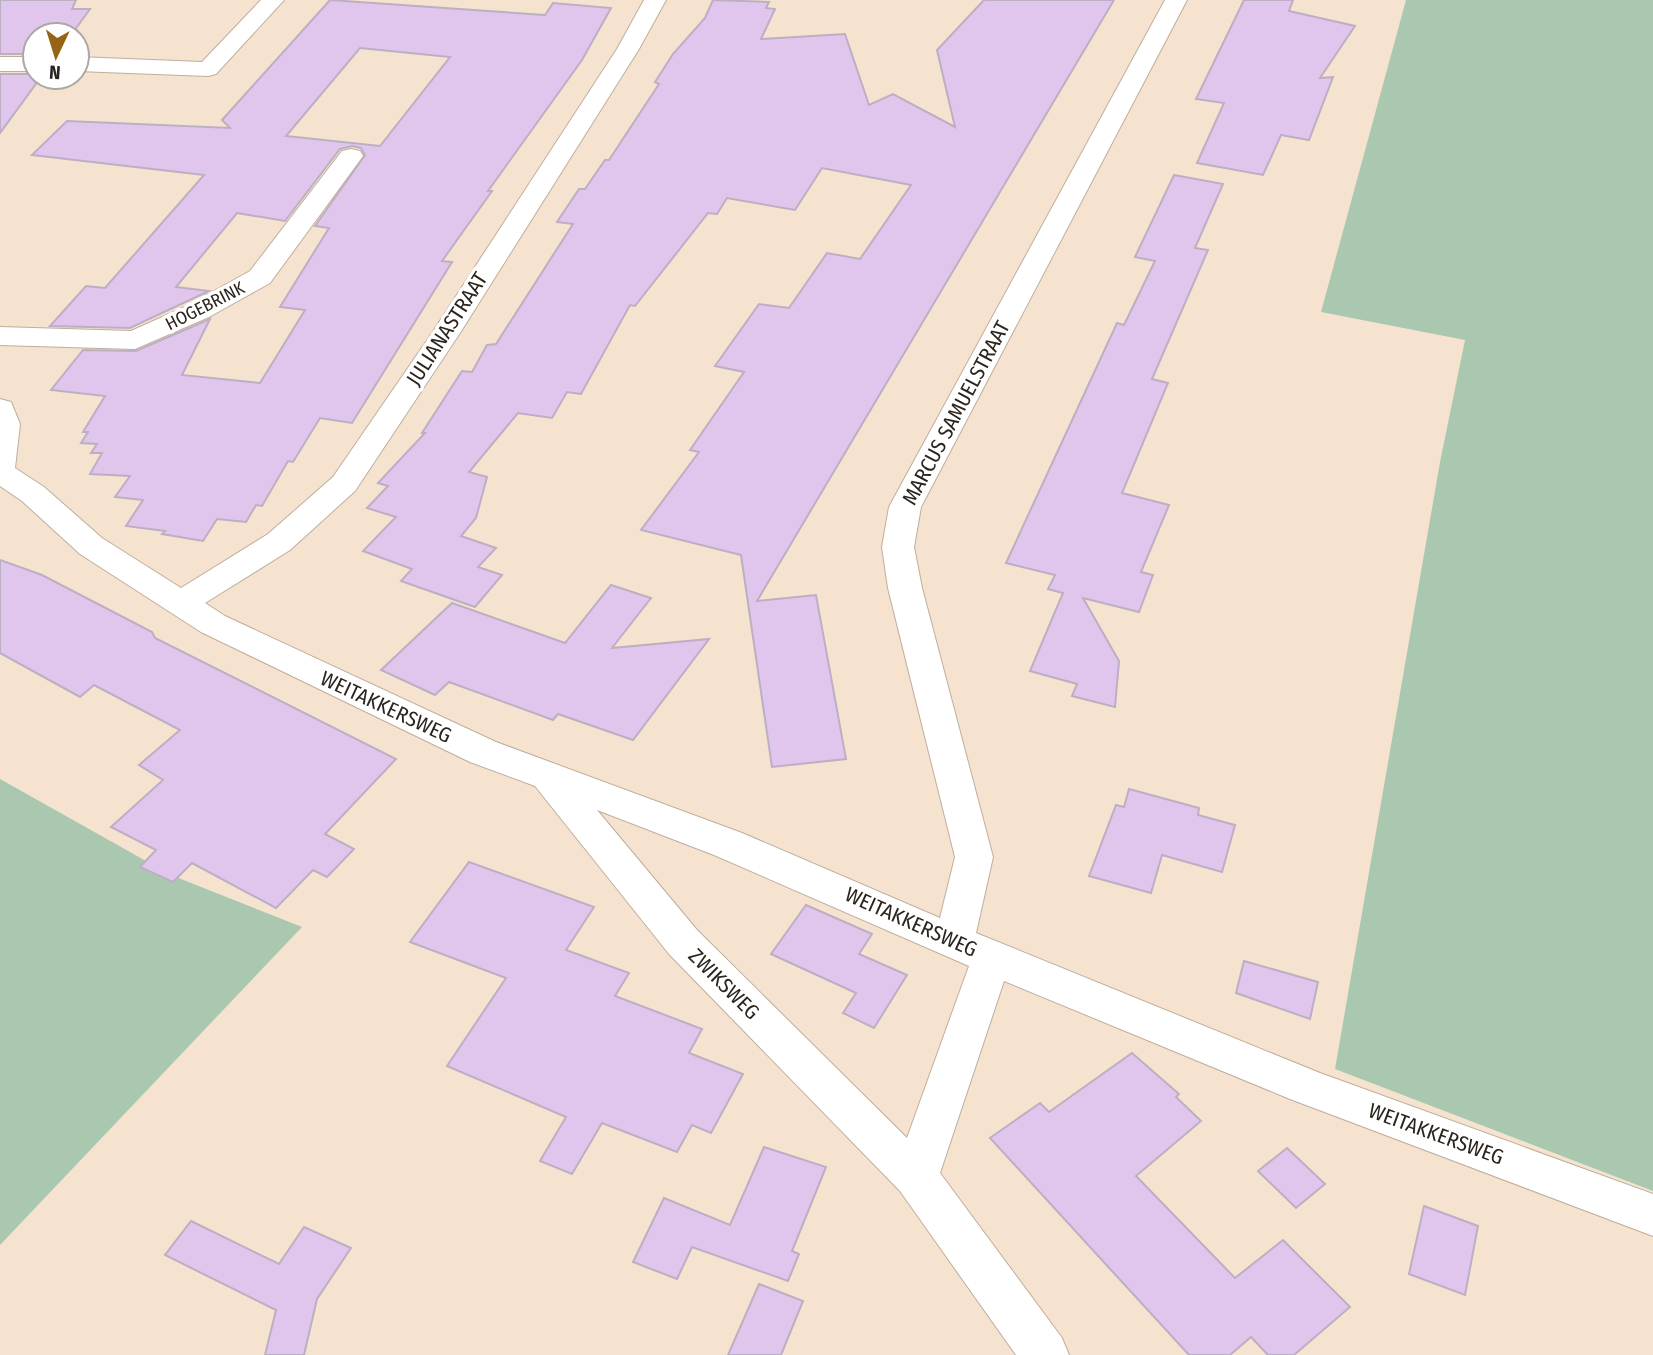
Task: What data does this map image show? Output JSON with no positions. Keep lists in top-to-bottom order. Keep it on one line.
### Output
{"streets":{"street":["HOGEBRINK","JULIANASTRAAT","MARCUS SAMUELSTRAAT","WEITAKKERSWEG","ZWIKSWEG"]},"crossings":[["JULIANASTRAAT","WEITAKKERSWEG"],["MARCUS SAMUELSTRAAT","WEITAKKERSWEG"],["WEITAKKERSWEG","ZWIKSWEG"]],"north":"bottom"}
